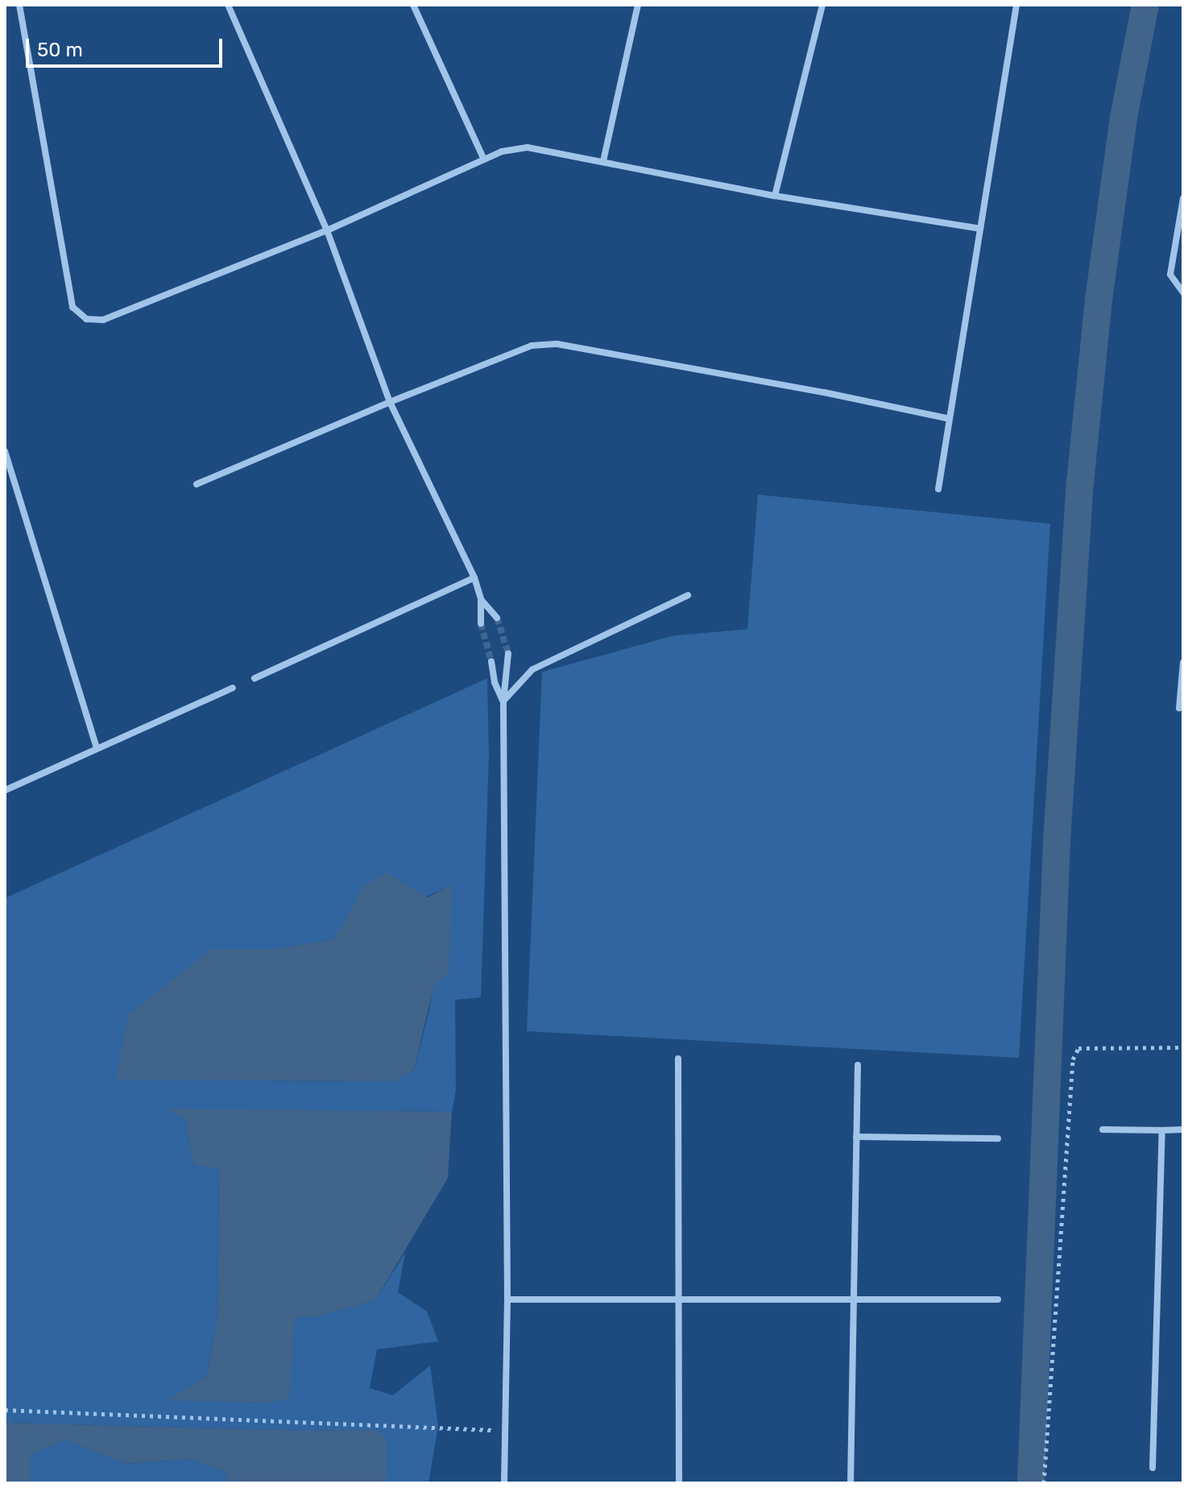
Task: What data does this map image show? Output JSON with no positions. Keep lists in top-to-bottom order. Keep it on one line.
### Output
{"scale_bar":"50 m"}
